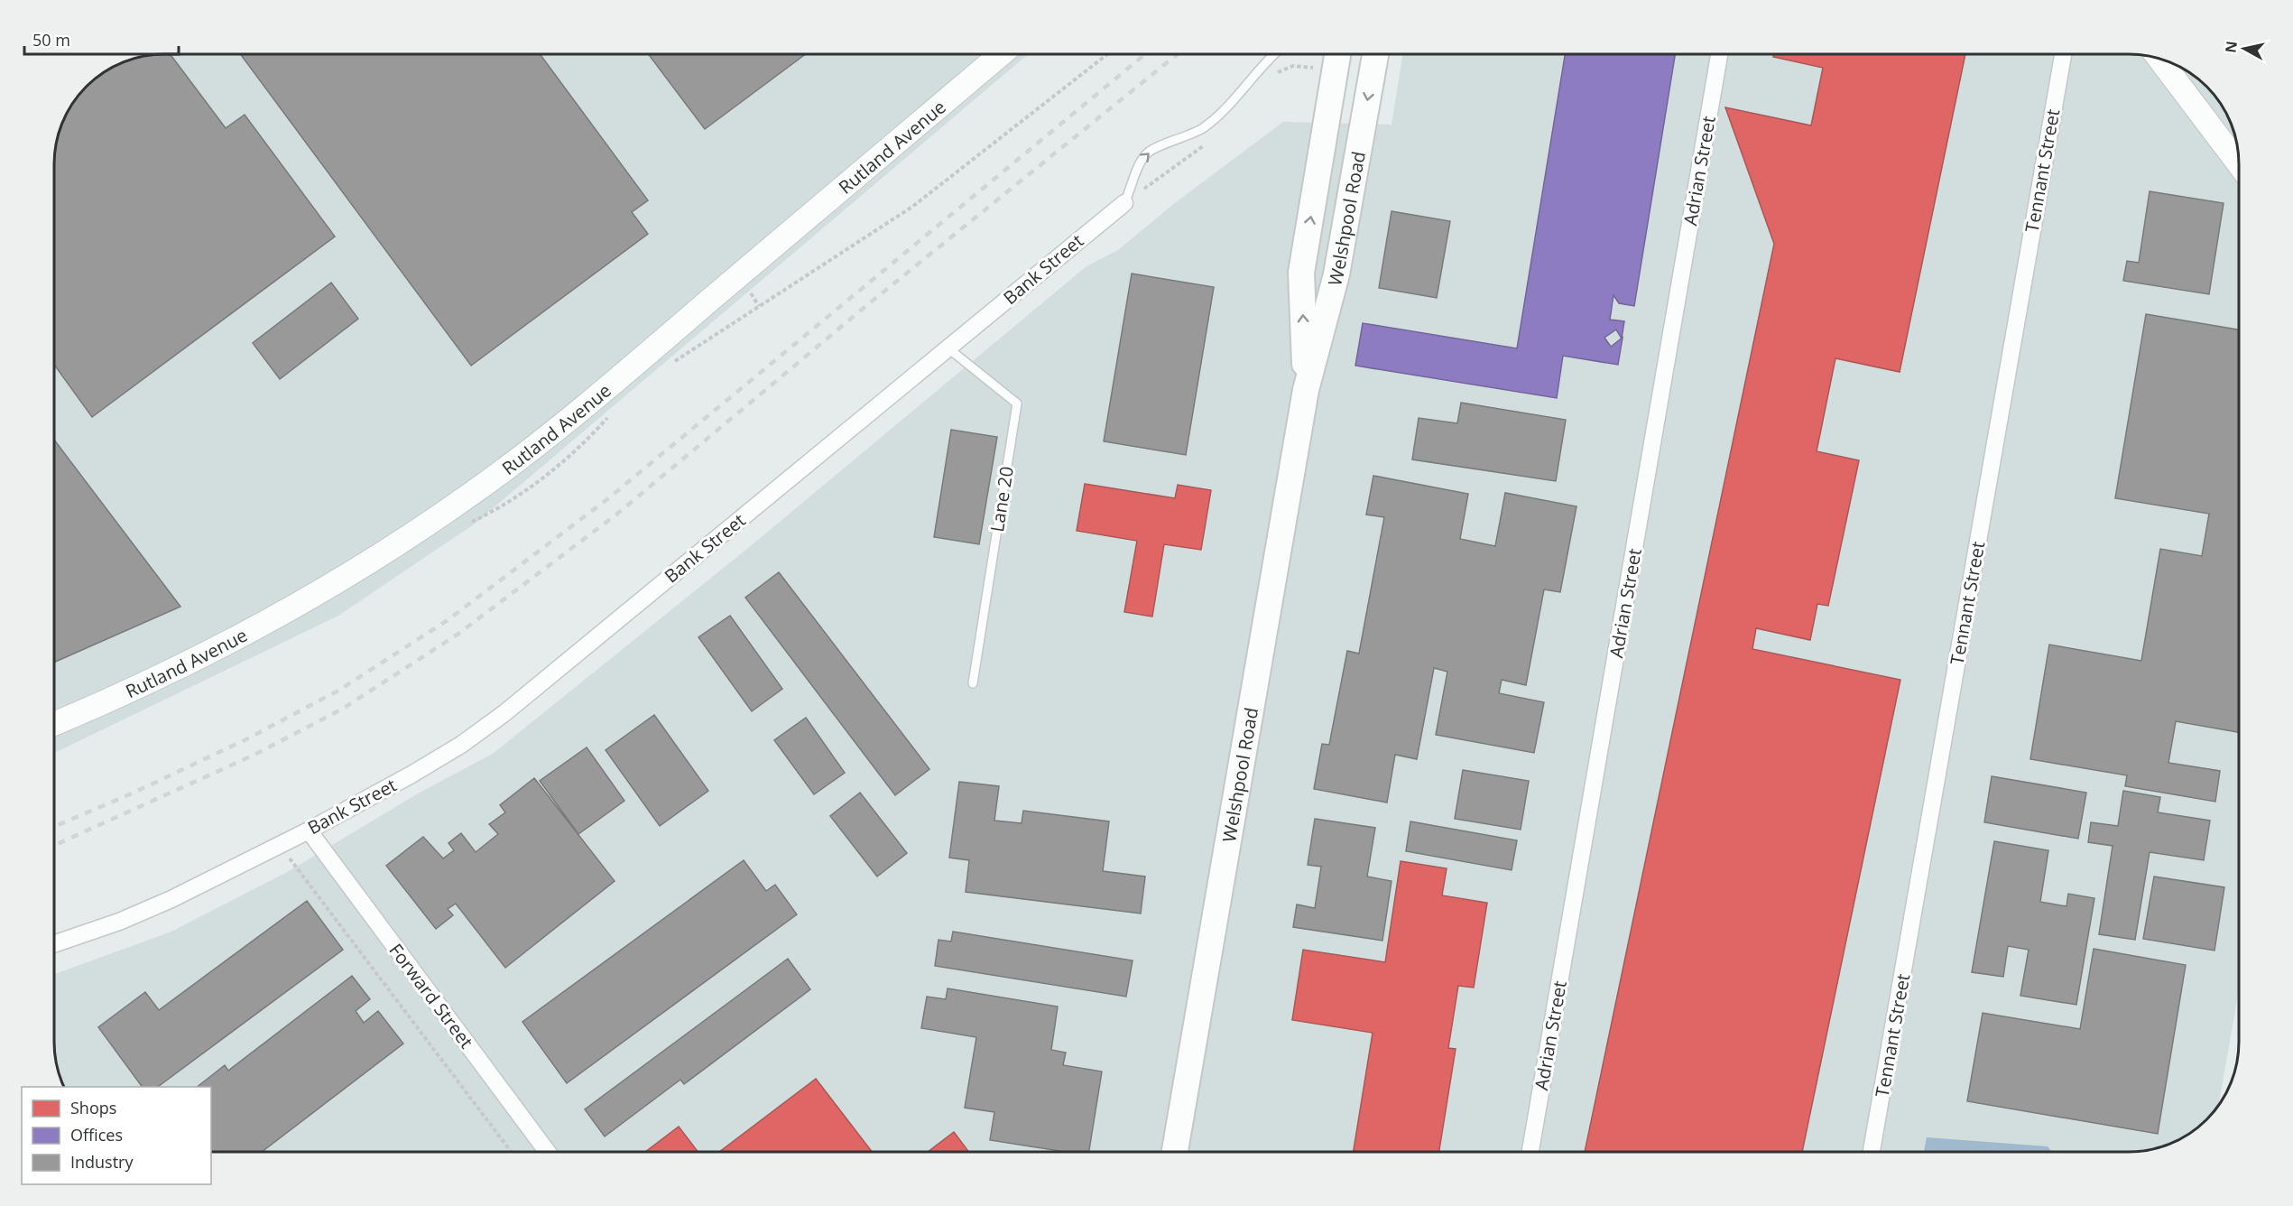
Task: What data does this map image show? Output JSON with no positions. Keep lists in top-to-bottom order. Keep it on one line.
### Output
{"streets":{"main road":["Welshpool Road"],"street":["Rutland Avenue","Adrian Street","Tennant Street","Bank Street","Forward Street"],"lane":["Lane 20"]},"crossings":[["Bank Street","Lane 20"],["Bank Street","Forward Street"]],"legend":["Shops","Offices","Industry"],"scale_bar":"50 m","north":"left"}
